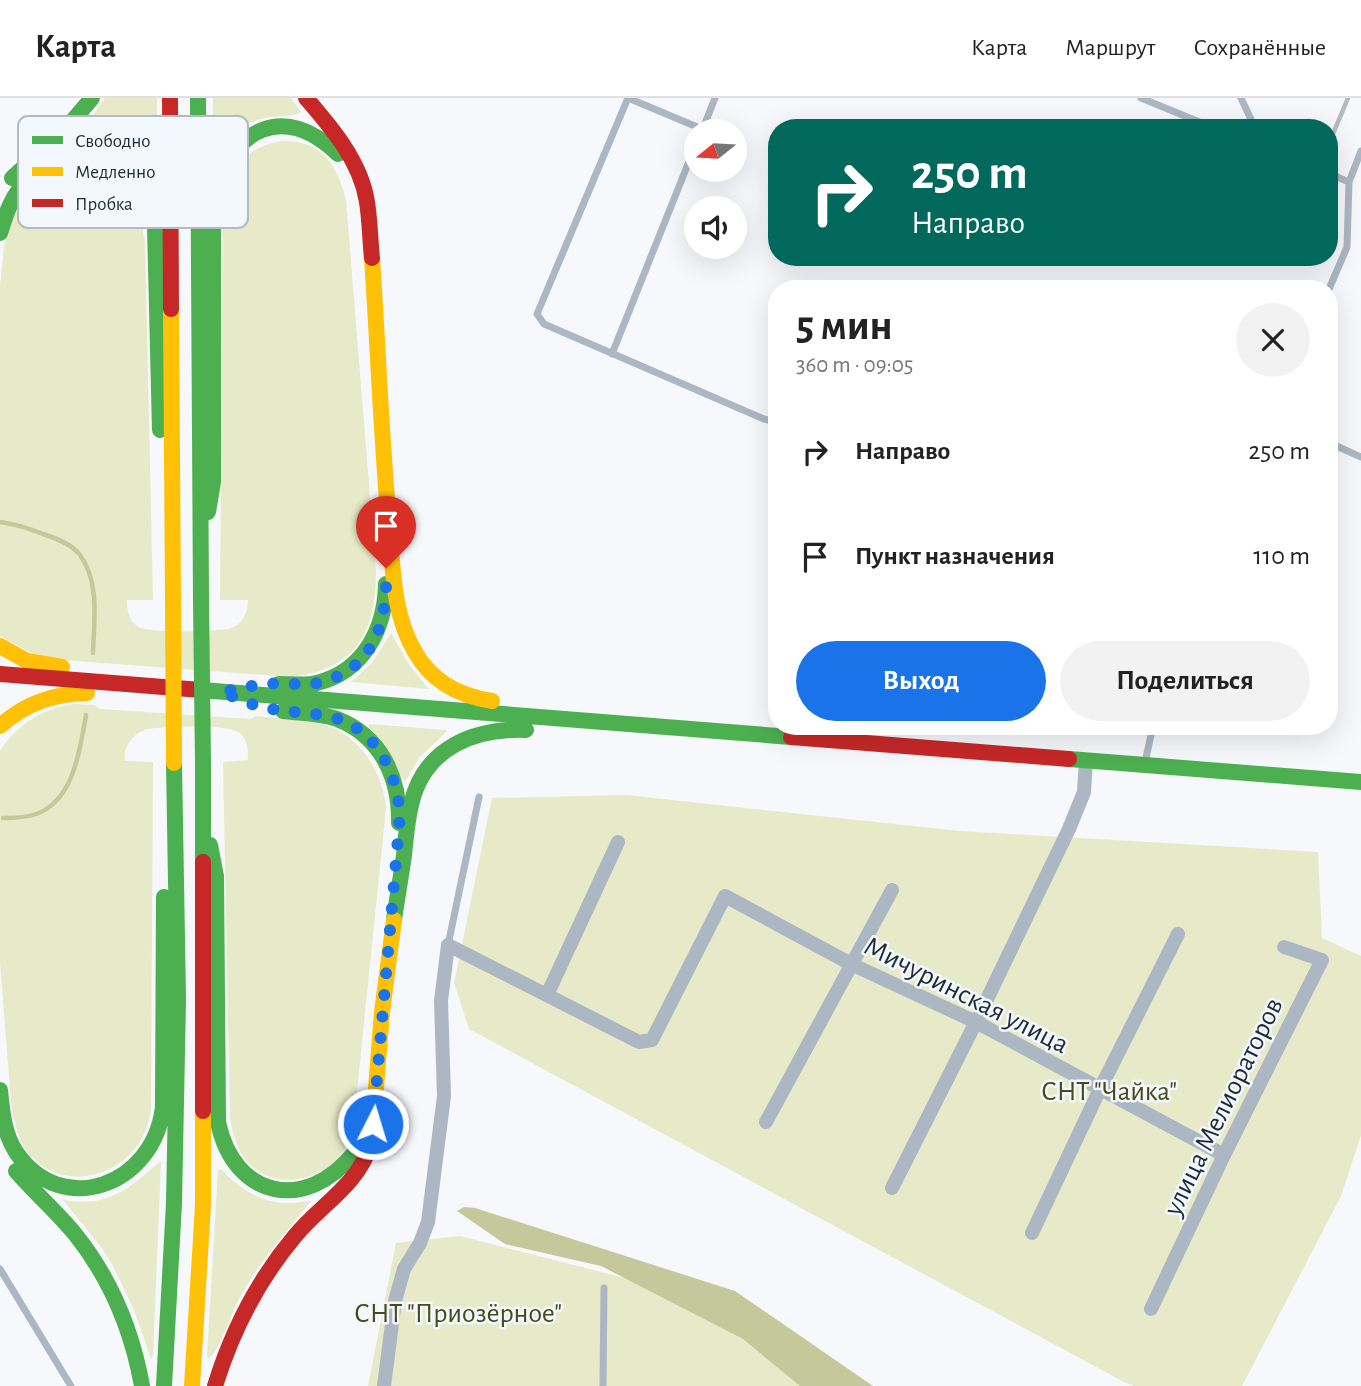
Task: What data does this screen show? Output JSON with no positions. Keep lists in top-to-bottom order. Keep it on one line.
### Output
{"streets":{"street":["Мичуринская улица","улица Мелиораторов"]},"crossings":[["Мичуринская улица","улица Мелиораторов"]],"parks":["СНТ \"Чайка\"","СНТ \"Приозёрное\""],"legend":["Свободно","Медленно","Пробка"],"north":"left","page":{"header":"Карта","nav":["Карта","Маршрут","Сохранённые"],"turn":["250 m","Направо"],"heading":["5 мин","360 m · 09:05"],"list":[{"name":"Направо","value":"250 m"},{"name":"Пункт назначения","value":"110 m"}],"buttons":["Выход","Поделиться"]}}
